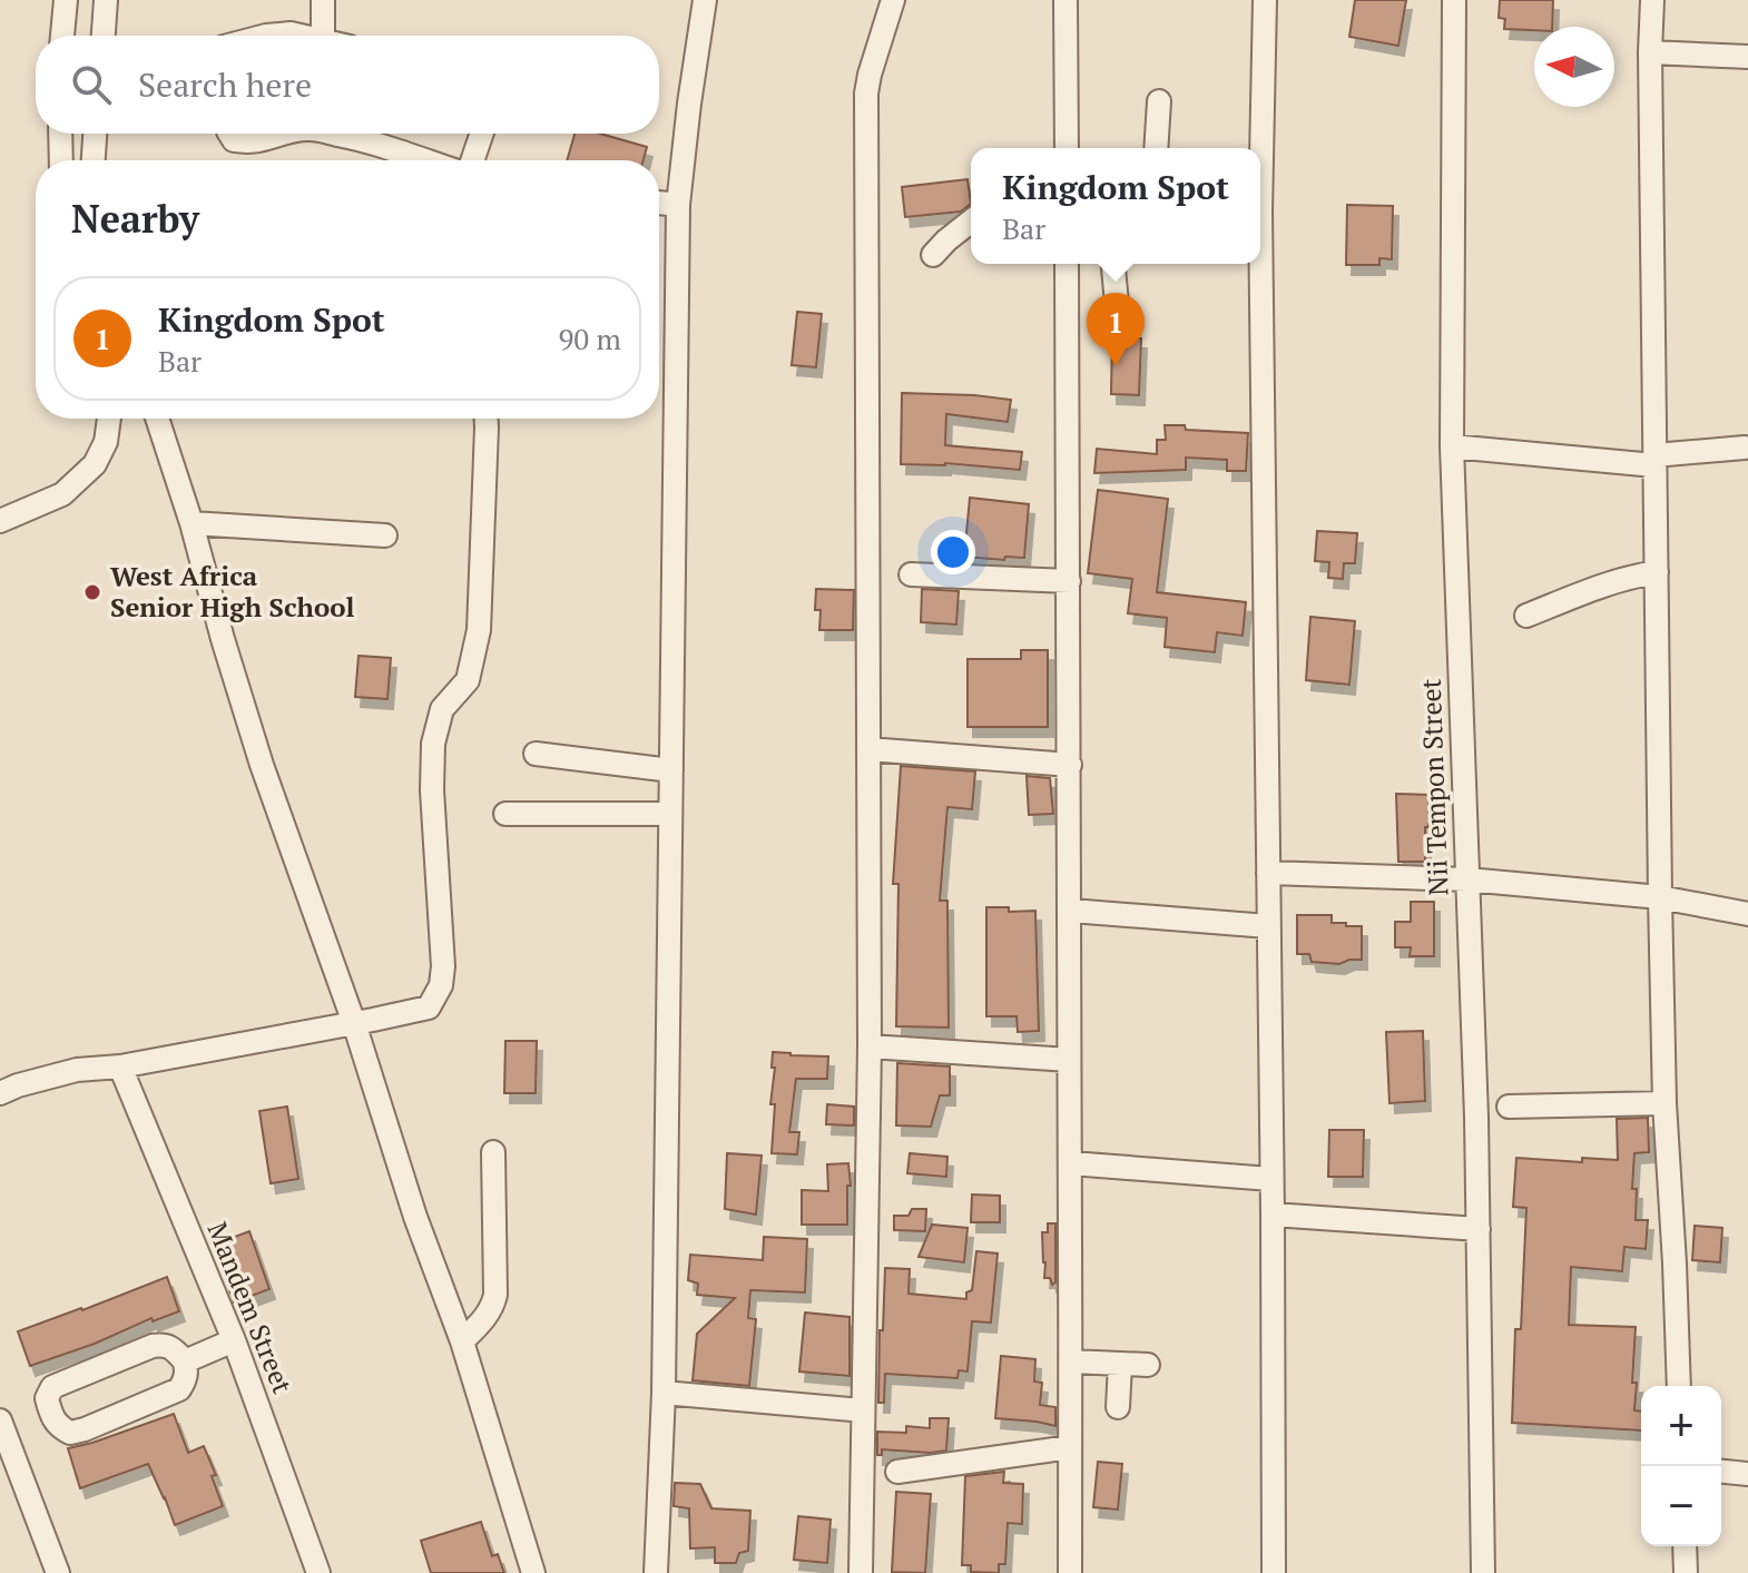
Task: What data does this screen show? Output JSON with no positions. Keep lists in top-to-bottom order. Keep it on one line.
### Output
{"streets":{"street":["Nii Tempon Street","Mandem Street"]},"places":["West Africa Senior High School"],"north":"left","page":{"search":"Search here","popup":["Kingdom Spot","Bar"],"heading":"Nearby","list":[{"mark":"1","name":"Kingdom Spot","note":"Bar","value":"90 m"}],"pins":"1","map_buttons":["+","−"]}}
